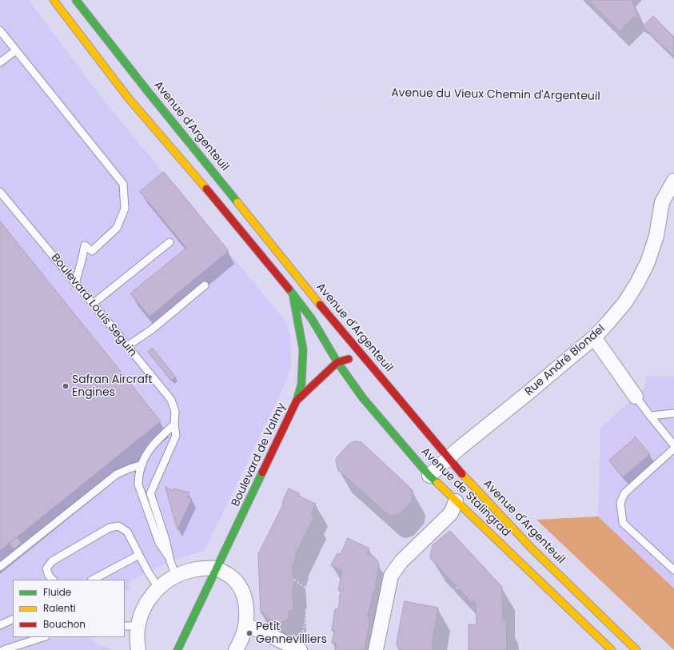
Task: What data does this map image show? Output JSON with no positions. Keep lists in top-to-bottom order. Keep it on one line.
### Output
{"streets":{"main road":["Avenue d'Argenteuil","Boulevard de Valmy","Avenue de Stalingrad"],"street":["Rue André Blondel"],"lane":["Boulevard Louis Seguin"],"path":["Avenue du Vieux Chemin d'Argenteuil"]},"crossings":[["Avenue d'Argenteuil","Rue André Blondel"],["Avenue d'Argenteuil","Boulevard de Valmy"],["Rue André Blondel","Avenue de Stalingrad"],["Boulevard de Valmy","Avenue de Stalingrad"]],"places":["Safran Aircraft Engines","Petit Gennevilliers"],"legend":["Fluide","Ralenti","Bouchon"]}
